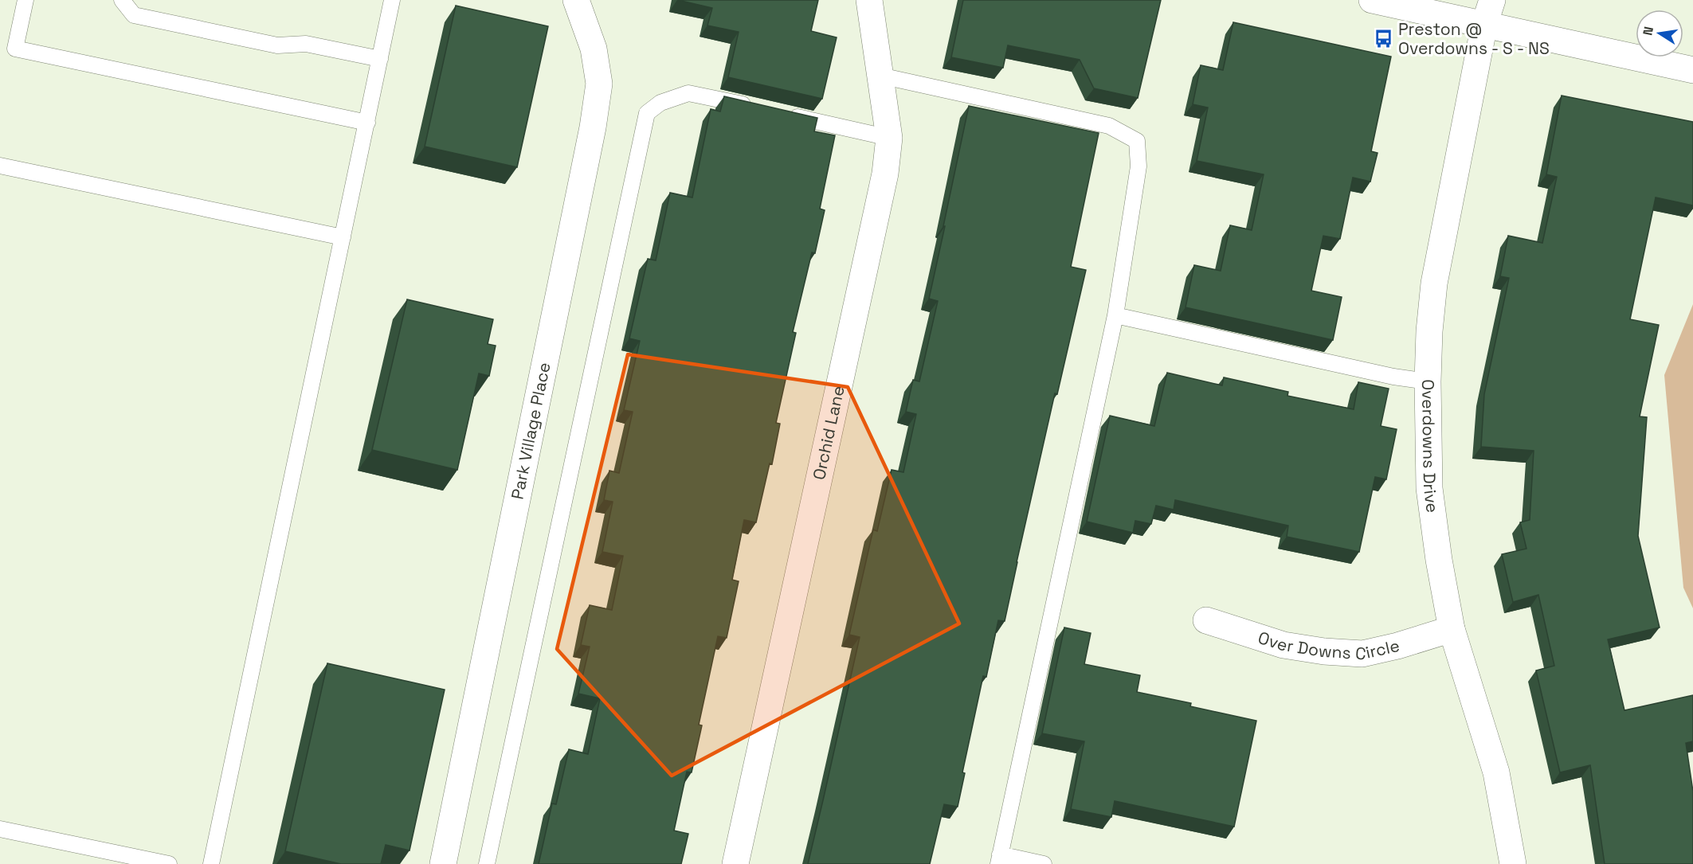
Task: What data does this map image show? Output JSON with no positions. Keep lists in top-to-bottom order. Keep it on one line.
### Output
{"streets":{"street":["Park Village Place","Orchid Lane","Overdowns Drive","Over Downs Circle"]},"crossings":[["Overdowns Drive","Over Downs Circle"]],"places":{"bus stop":["Preston @ Overdowns - S - NS"]},"north":"left"}
